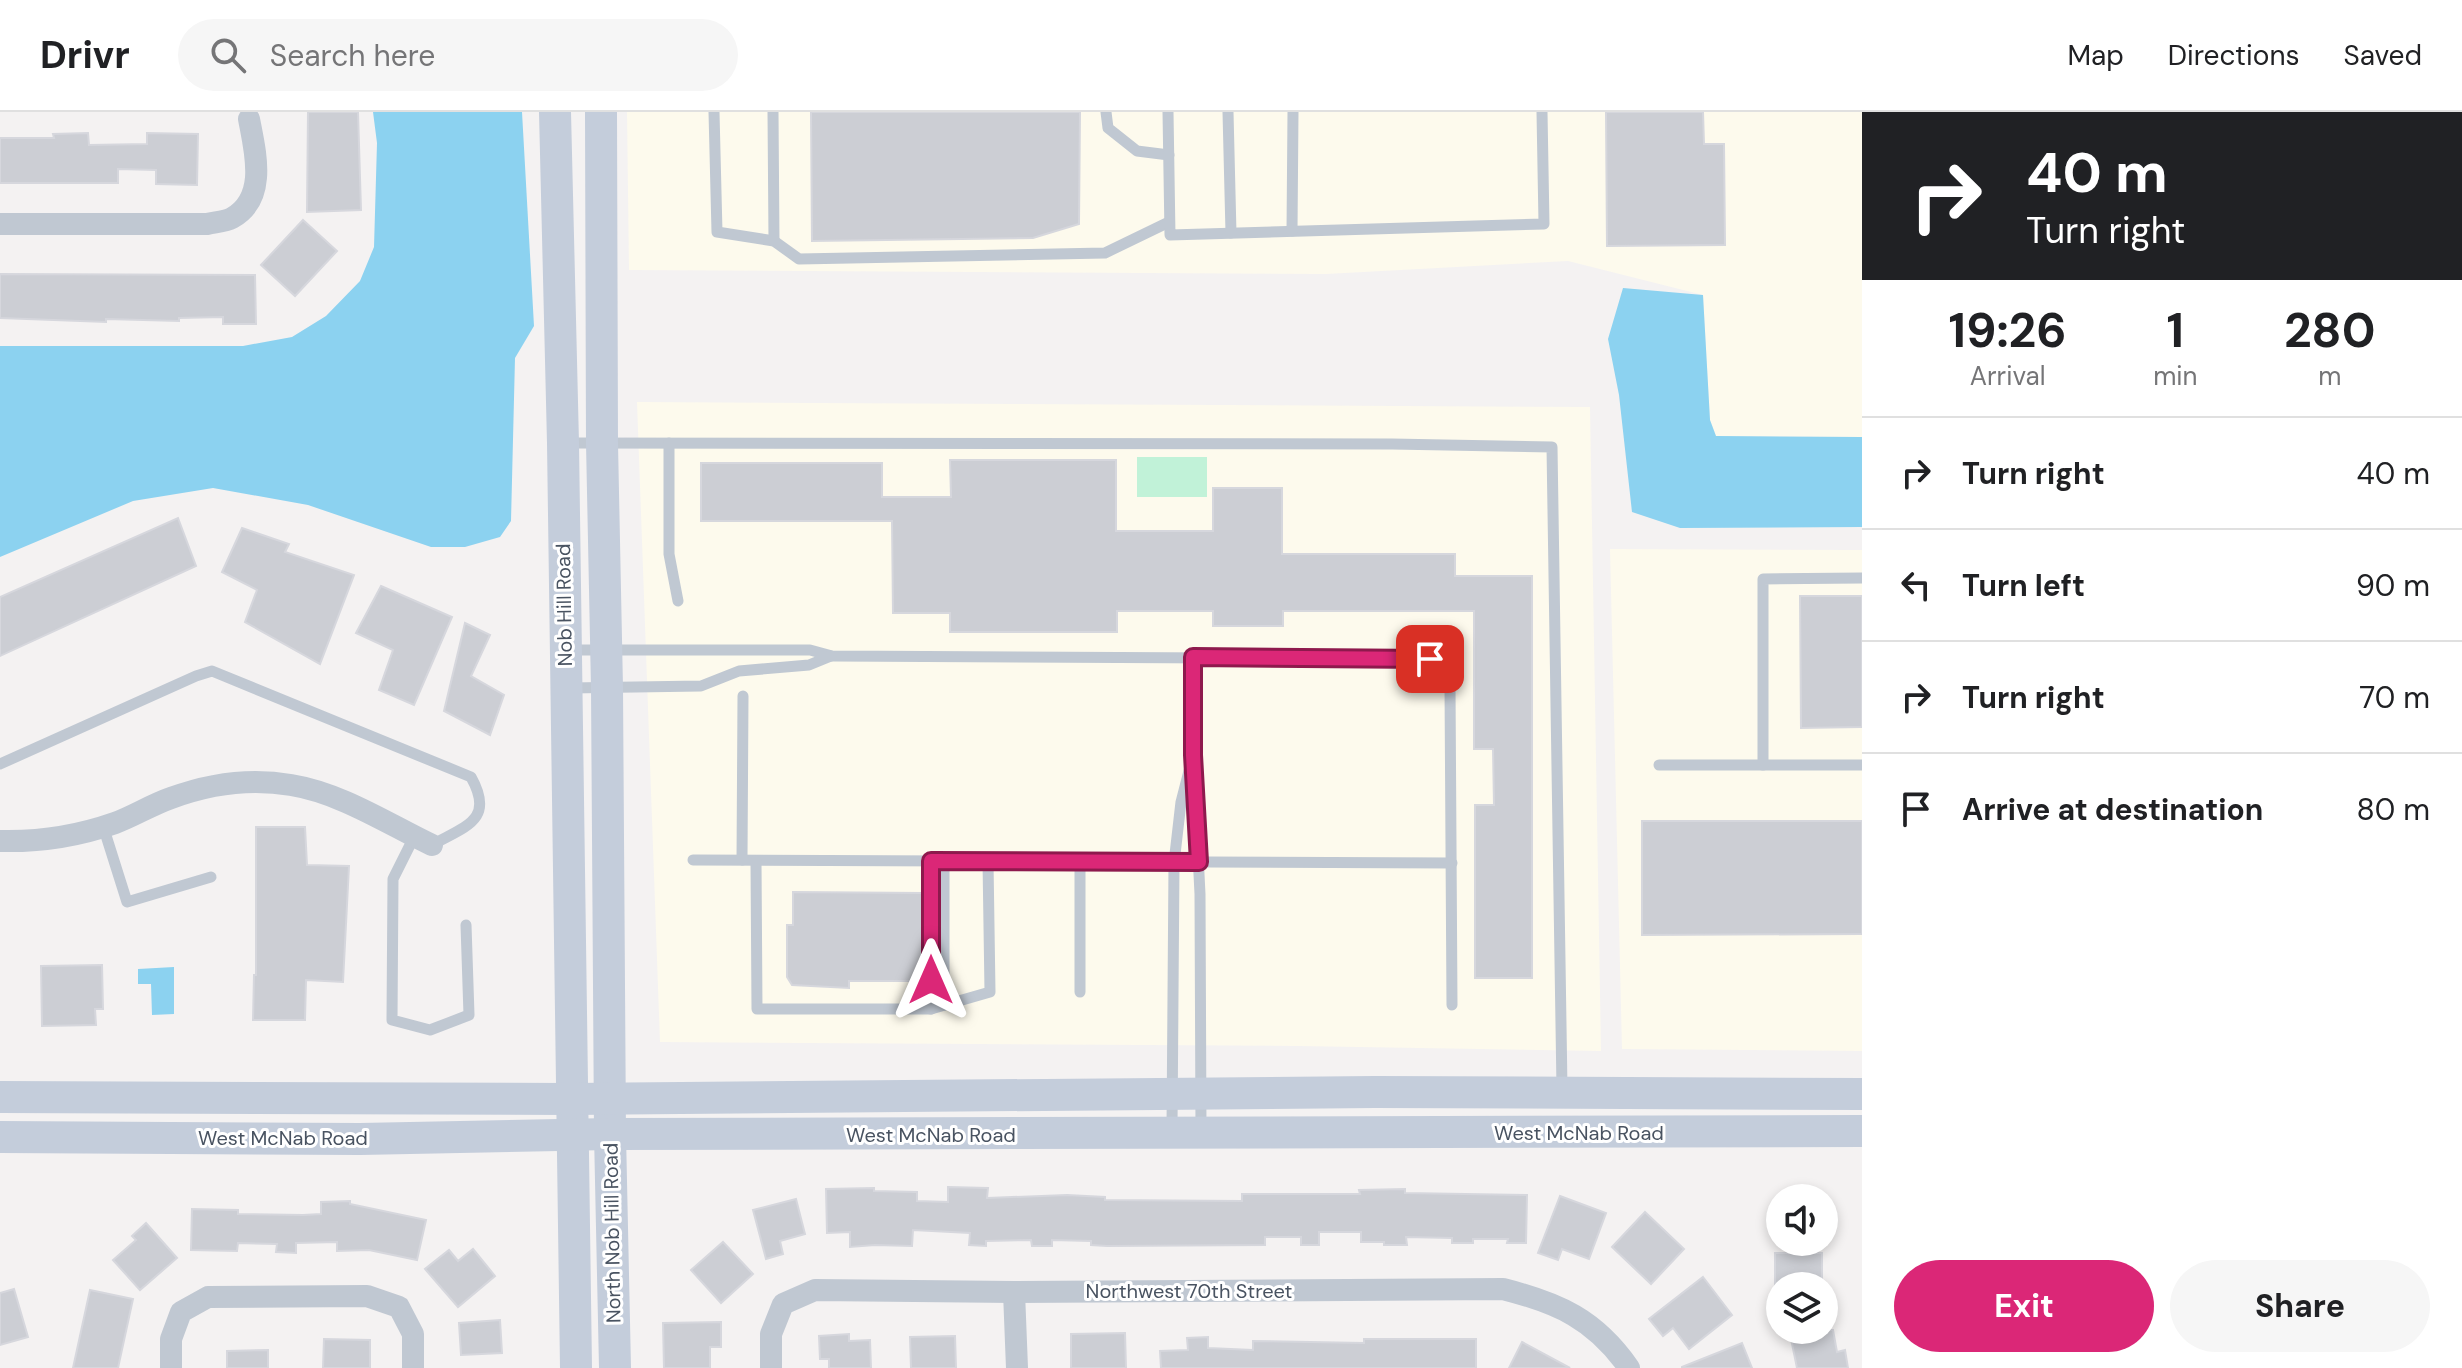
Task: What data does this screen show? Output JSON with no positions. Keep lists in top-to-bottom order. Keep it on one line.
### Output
{"streets":{"main road":["Nob Hill Road","West McNab Road","North Nob Hill Road"],"street":["Northwest 70th Street"]},"crossings":[["Nob Hill Road","West McNab Road"],["Nob Hill Road","North Nob Hill Road"],["West McNab Road","North Nob Hill Road"]],"page":{"header":"Drivr","search":"Search here","nav":["Map","Directions","Saved"],"turn":["40 m","Turn right"],"eta":["19:26","Arrival","1","min","280","m"],"list":[{"name":"Turn right","value":"40 m"},{"name":"Turn left","value":"90 m"},{"name":"Turn right","value":"70 m"},{"name":"Arrive at destination","value":"80 m"}],"buttons":["Exit","Share"]}}
